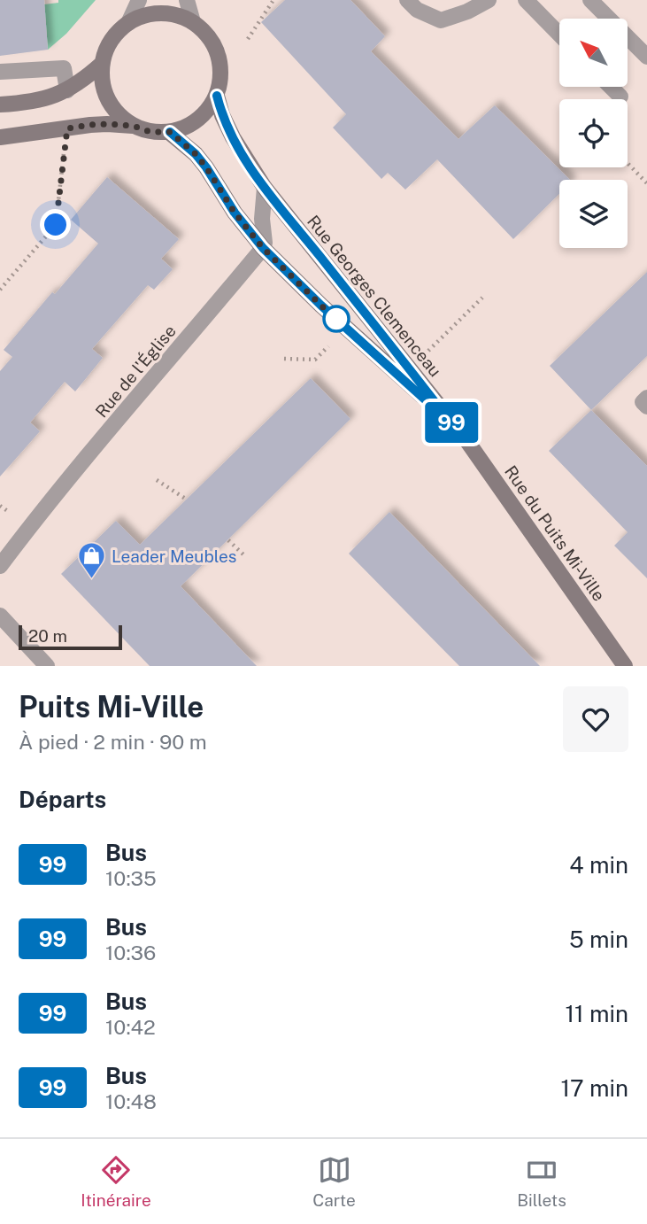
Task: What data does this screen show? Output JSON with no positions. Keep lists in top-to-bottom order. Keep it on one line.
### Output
{"streets":{"main road":["Rue Georges Clemenceau","Rue du Puits Mi-Ville"],"street":["Rue de l'Église"]},"crossings":[["Rue Georges Clemenceau","Rue de l'Église"],["Rue Georges Clemenceau","Rue du Puits Mi-Ville"]],"places":{"shop":["Leader Meubles"]},"lines":["bus line 99"],"scale_bar":"20 m","north":"top left","page":{"on_map":"99","scale":"20 m","heading":[["Puits Mi-Ville","À pied · 2 min · 90 m"],"Départs"],"list":[{"mark":"99","name":"Bus","note":"10:35","value":"4 min"},{"mark":"99","name":"Bus","note":"10:36","value":"5 min"},{"mark":"99","name":"Bus","note":"10:42","value":"11 min"},{"mark":"99","name":"Bus","note":"10:48","value":"17 min"}],"tabs":["Itinéraire","Carte","Billets"]}}
